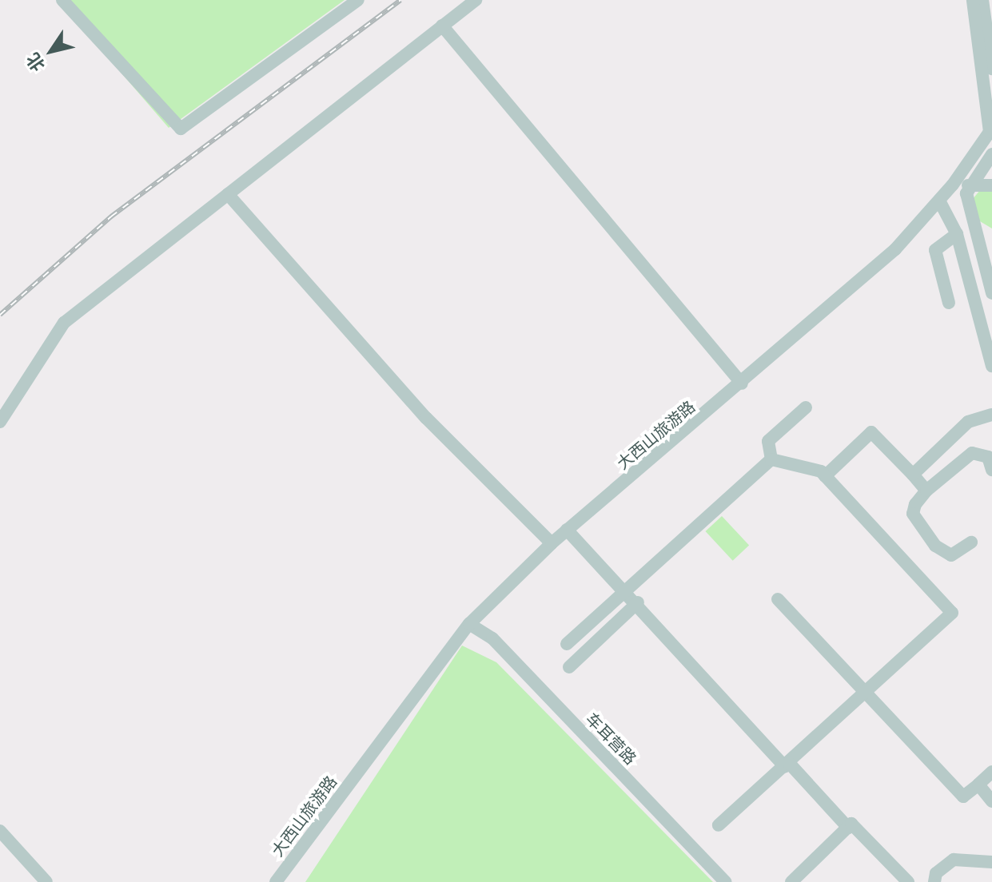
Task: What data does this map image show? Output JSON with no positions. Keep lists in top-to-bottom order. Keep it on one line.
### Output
{"streets":{"street":["大西山旅游路","车耳营路"]},"crossings":[["大西山旅游路","车耳营路"]],"north":"bottom left"}
